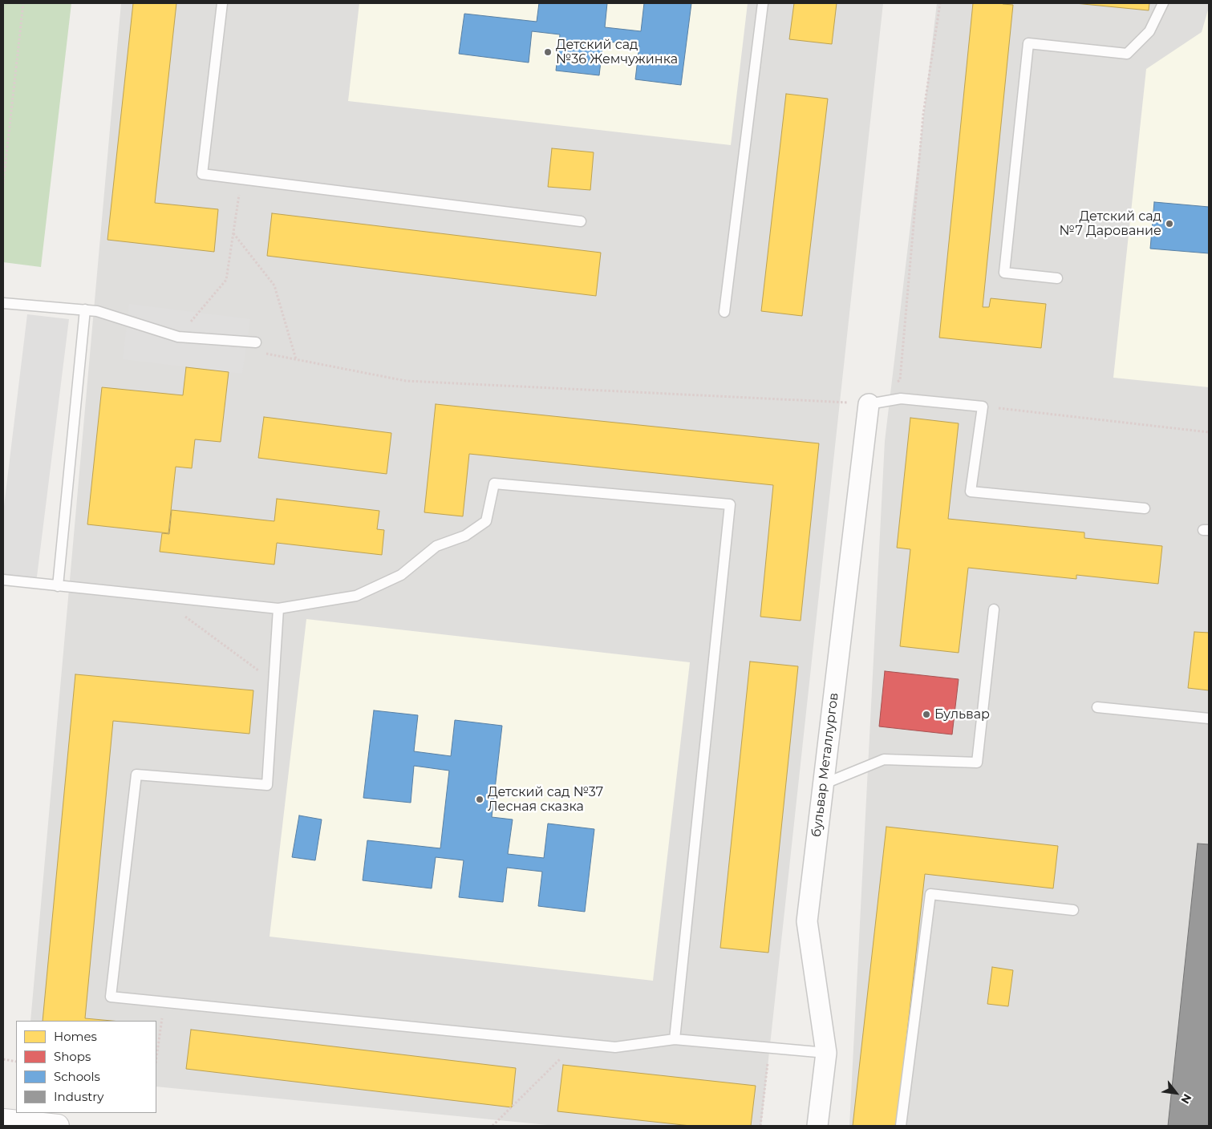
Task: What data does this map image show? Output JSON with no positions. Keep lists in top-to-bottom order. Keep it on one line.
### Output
{"streets":{"street":["бульвар Металлургов"]},"places":["Детский сад №36 Жемчужинка","Детский сад №7 Дарование","Бульвар","Детский сад №37 Лесная сказка"],"legend":["Homes","Shops","Schools","Industry"],"north":"bottom right"}
